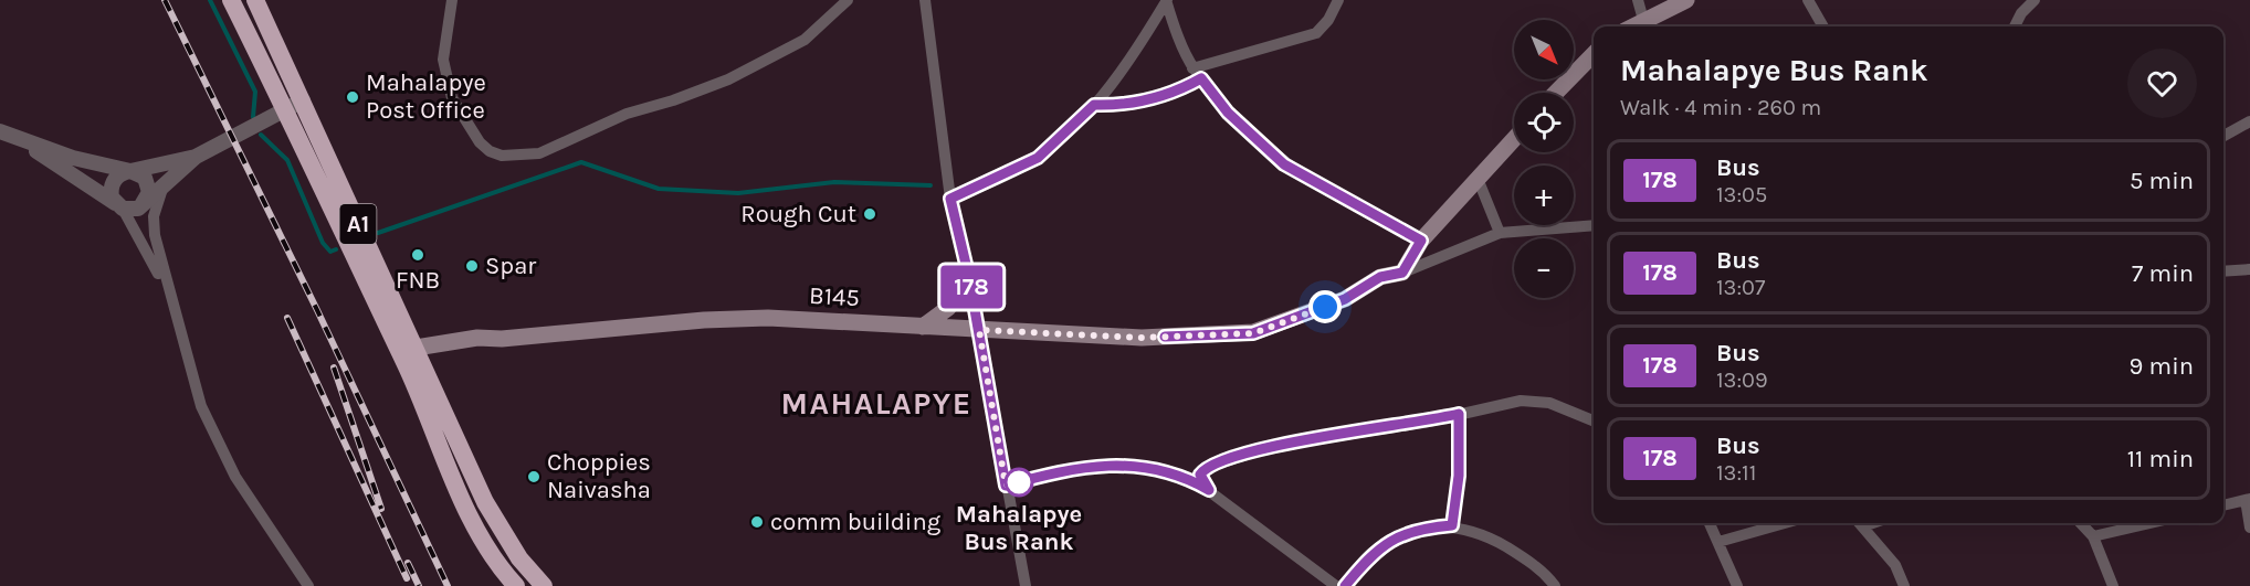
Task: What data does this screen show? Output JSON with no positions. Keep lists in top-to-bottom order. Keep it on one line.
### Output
{"streets":{"highway":["A1"],"main road":["B145"]},"crossings":[["A1","B145"]],"districts":["MAHALAPYE"],"places":["Mahalapye Post Office","Rough Cut","FNB","Spar","Choppies Naivasha","Mahalapye Bus Rank","comm building"],"lines":["bus line 178"],"north":"bottom right","page":{"on_map":"178","map_buttons":["+","−"],"heading":["Mahalapye Bus Rank","Walk · 4 min · 260 m"],"list":[{"mark":"178","name":"Bus","note":"13:05","value":"5 min"},{"mark":"178","name":"Bus","note":"13:07","value":"7 min"},{"mark":"178","name":"Bus","note":"13:09","value":"9 min"},{"mark":"178","name":"Bus","note":"13:11","value":"11 min"}]}}
